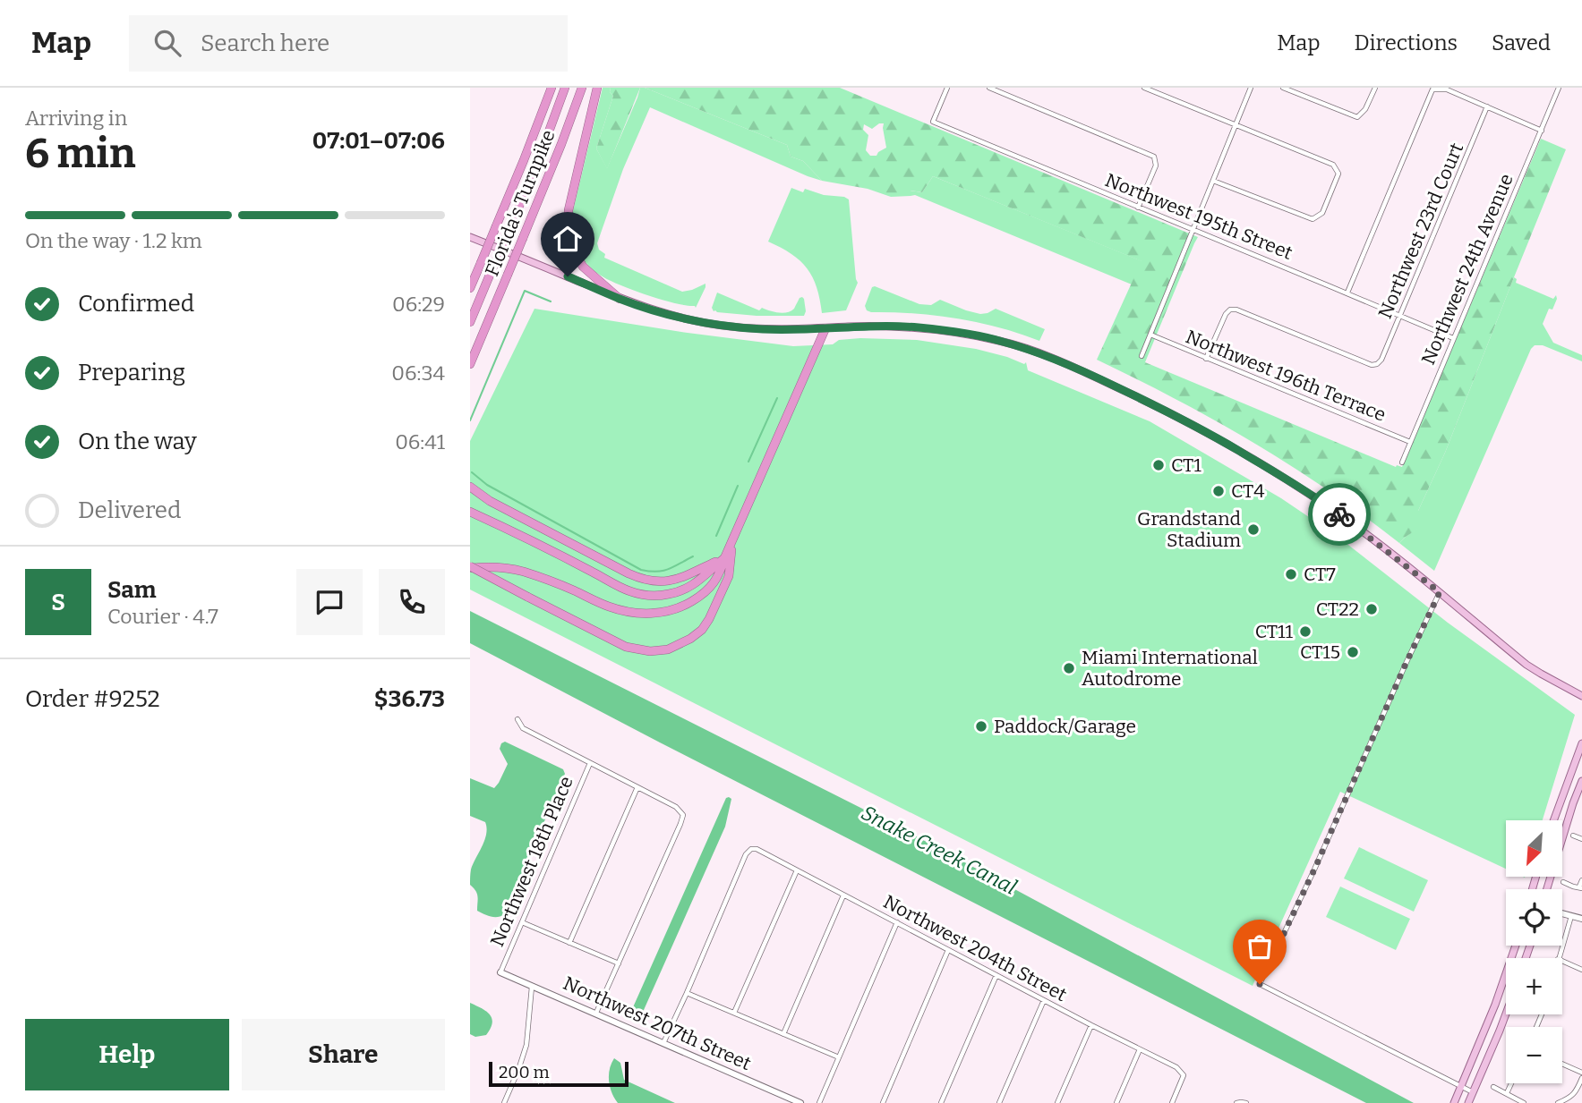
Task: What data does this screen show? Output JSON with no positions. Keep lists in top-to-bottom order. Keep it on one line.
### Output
{"streets":{"highway":["Florida's Turnpike"],"street":["Northwest 195th Street","Northwest 23rd Court","Northwest 24th Avenue","Northwest 196th Terrace","Northwest 18th Place","Northwest 204th Street","Northwest 207th Street"]},"crossings":[["Northwest 195th Street","Northwest 23rd Court"],["Northwest 195th Street","Northwest 24th Avenue"],["Northwest 23rd Court","Northwest 196th Terrace"],["Northwest 24th Avenue","Northwest 196th Terrace"],["Northwest 18th Place","Northwest 207th Street"]],"water":["Snake Creek Canal"],"places":["CT1","CT4","Grandstand Stadium","CT7","CT22","CT11","CT15","Miami International Autodrome","Paddock/Garage"],"scale_bar":"200 m","north":"bottom left","page":{"header":"Map","search":"Search here","nav":["Map","Directions","Saved"],"heading":["6 min","Arriving in","07:01–07:06"],"panel":["Sam","Courier · 4.7","Order #9252","$36.73"],"bar":"On the way · 1.2 km","list":[["Confirmed","06:29"],["Preparing","06:34"],["On the way","06:41"],"Delivered"],"round":"S","map_buttons":["+","−"],"buttons":["Help","Share"],"scale":"200 m"}}
